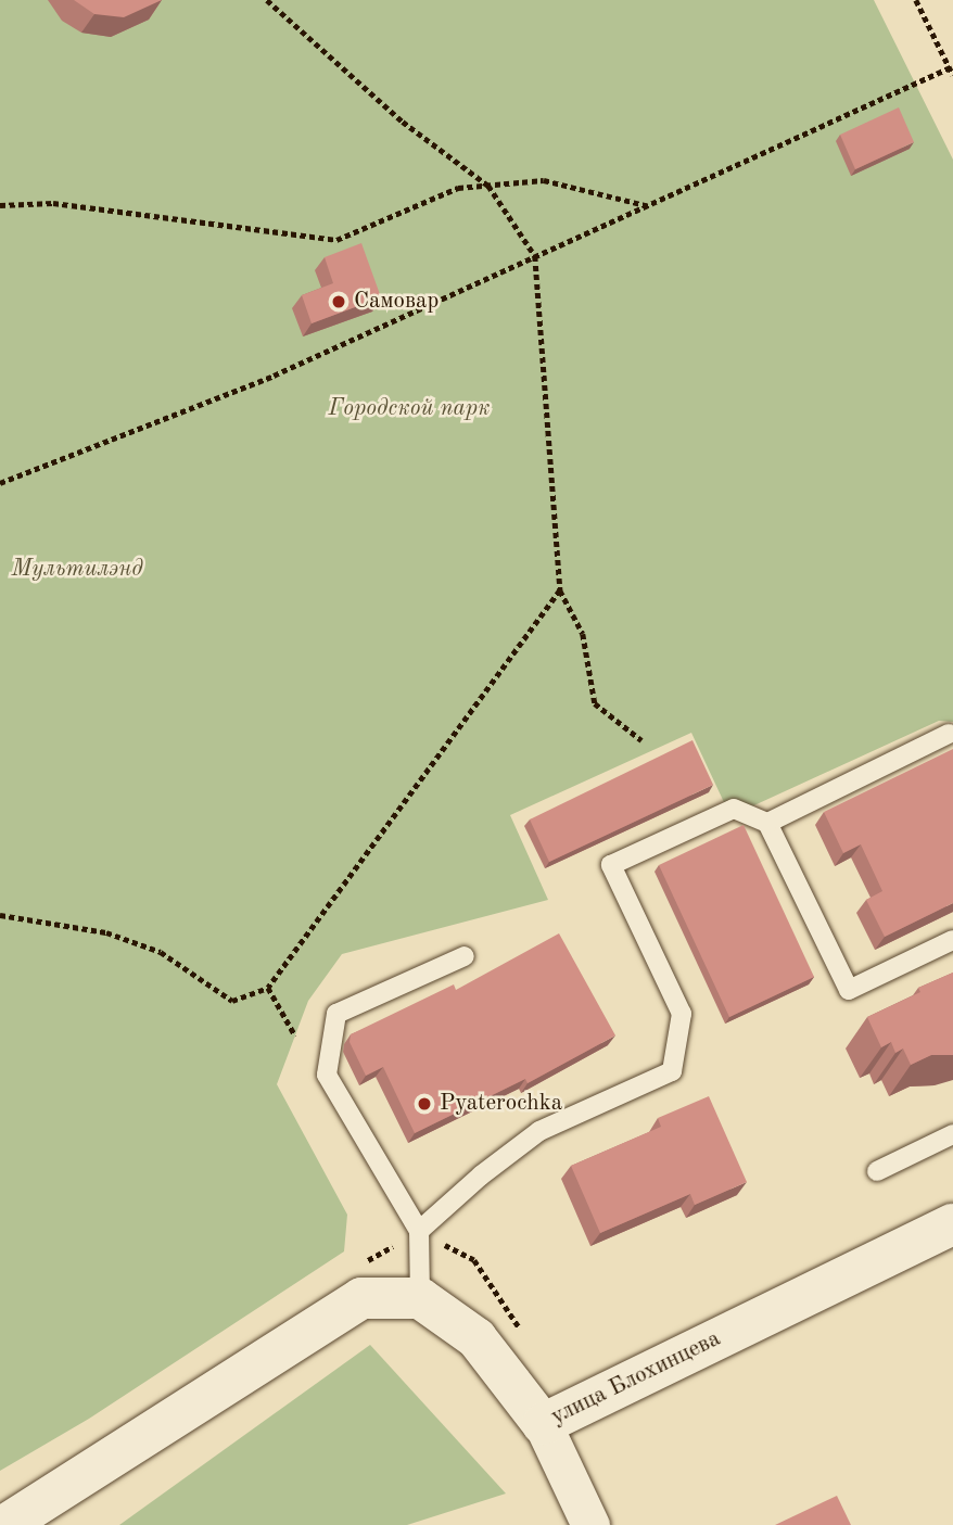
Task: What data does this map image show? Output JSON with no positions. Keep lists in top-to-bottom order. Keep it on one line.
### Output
{"streets":{"street":["улица Блохинцева"]},"parks":["Городской парк","Мультилэнд"],"places":["Самовар","Pyaterochka"]}
